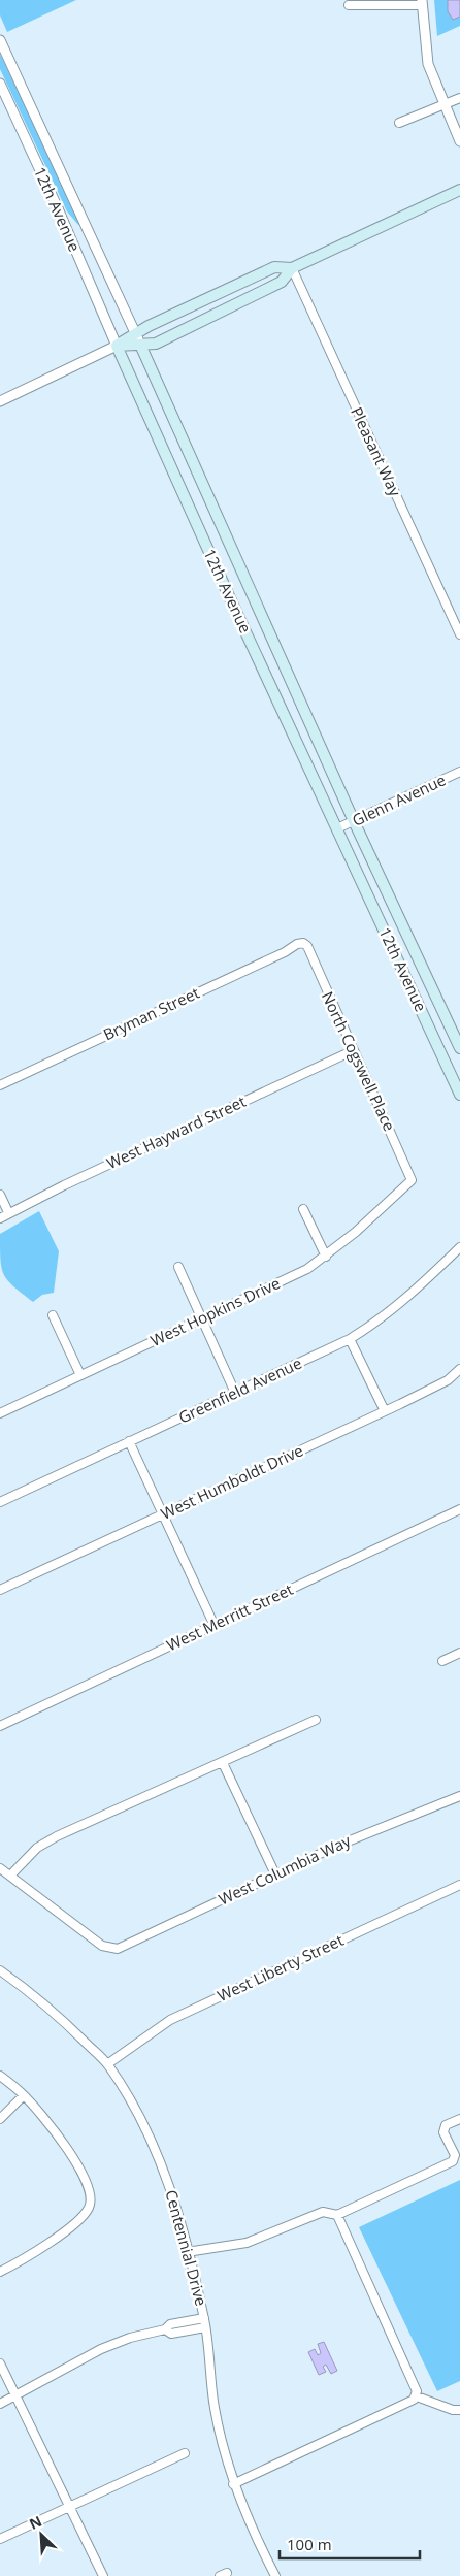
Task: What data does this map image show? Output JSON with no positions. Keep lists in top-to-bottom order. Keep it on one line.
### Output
{"streets":{"main road":["12th Avenue"],"street":["Pleasant Way","Glenn Avenue","Bryman Street","North Cogswell Place","West Hayward Street","West Hopkins Drive","Greenfield Avenue","West Humboldt Drive","West Merritt Street","West Columbia Way","West Liberty Street","Centennial Drive"]},"crossings":[["12th Avenue","Glenn Avenue"],["Bryman Street","North Cogswell Place"],["North Cogswell Place","West Hayward Street"],["North Cogswell Place","West Hopkins Drive"],["West Liberty Street","Centennial Drive"]],"scale_bar":"100 m","north":"top left"}
